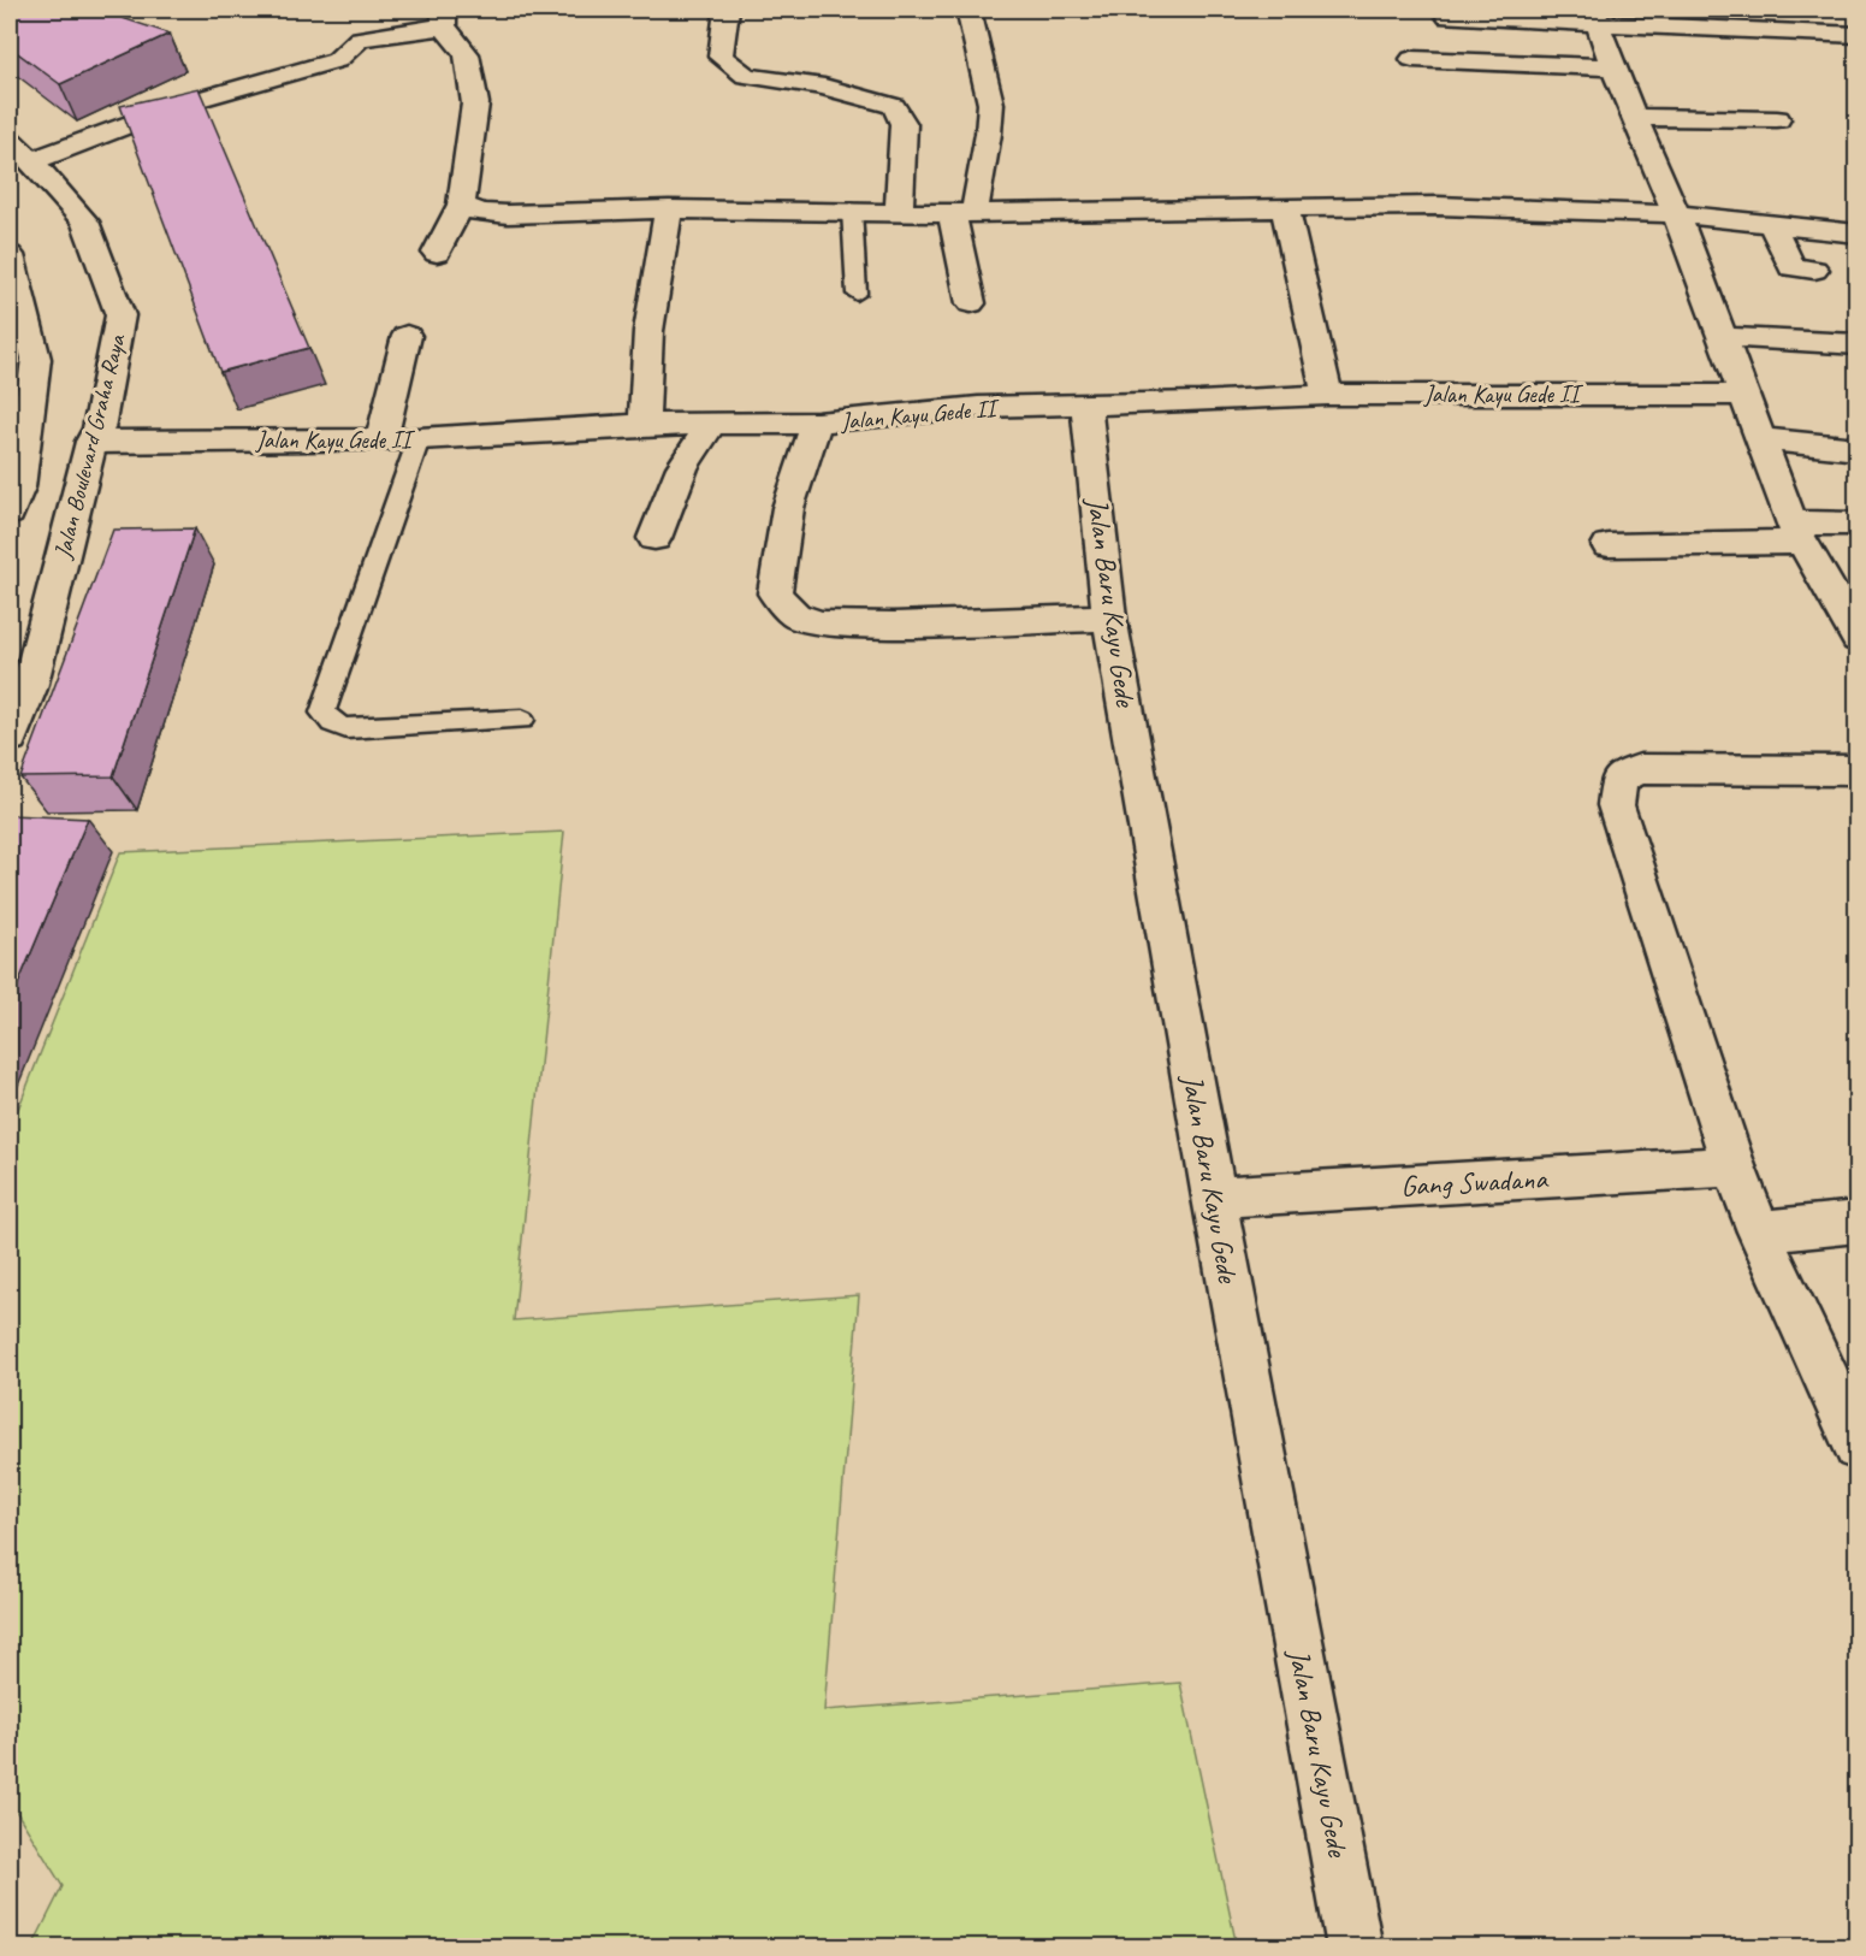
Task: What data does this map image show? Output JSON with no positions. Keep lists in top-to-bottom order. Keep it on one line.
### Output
{"streets":{"street":["Jalan Kayu Gede II","Jalan Boulevard Graha Raya","Jalan Baru Kayu Gede","Gang Swadana"]},"crossings":[["Jalan Kayu Gede II","Jalan Boulevard Graha Raya"],["Jalan Kayu Gede II","Jalan Baru Kayu Gede"],["Jalan Baru Kayu Gede","Gang Swadana"]]}
